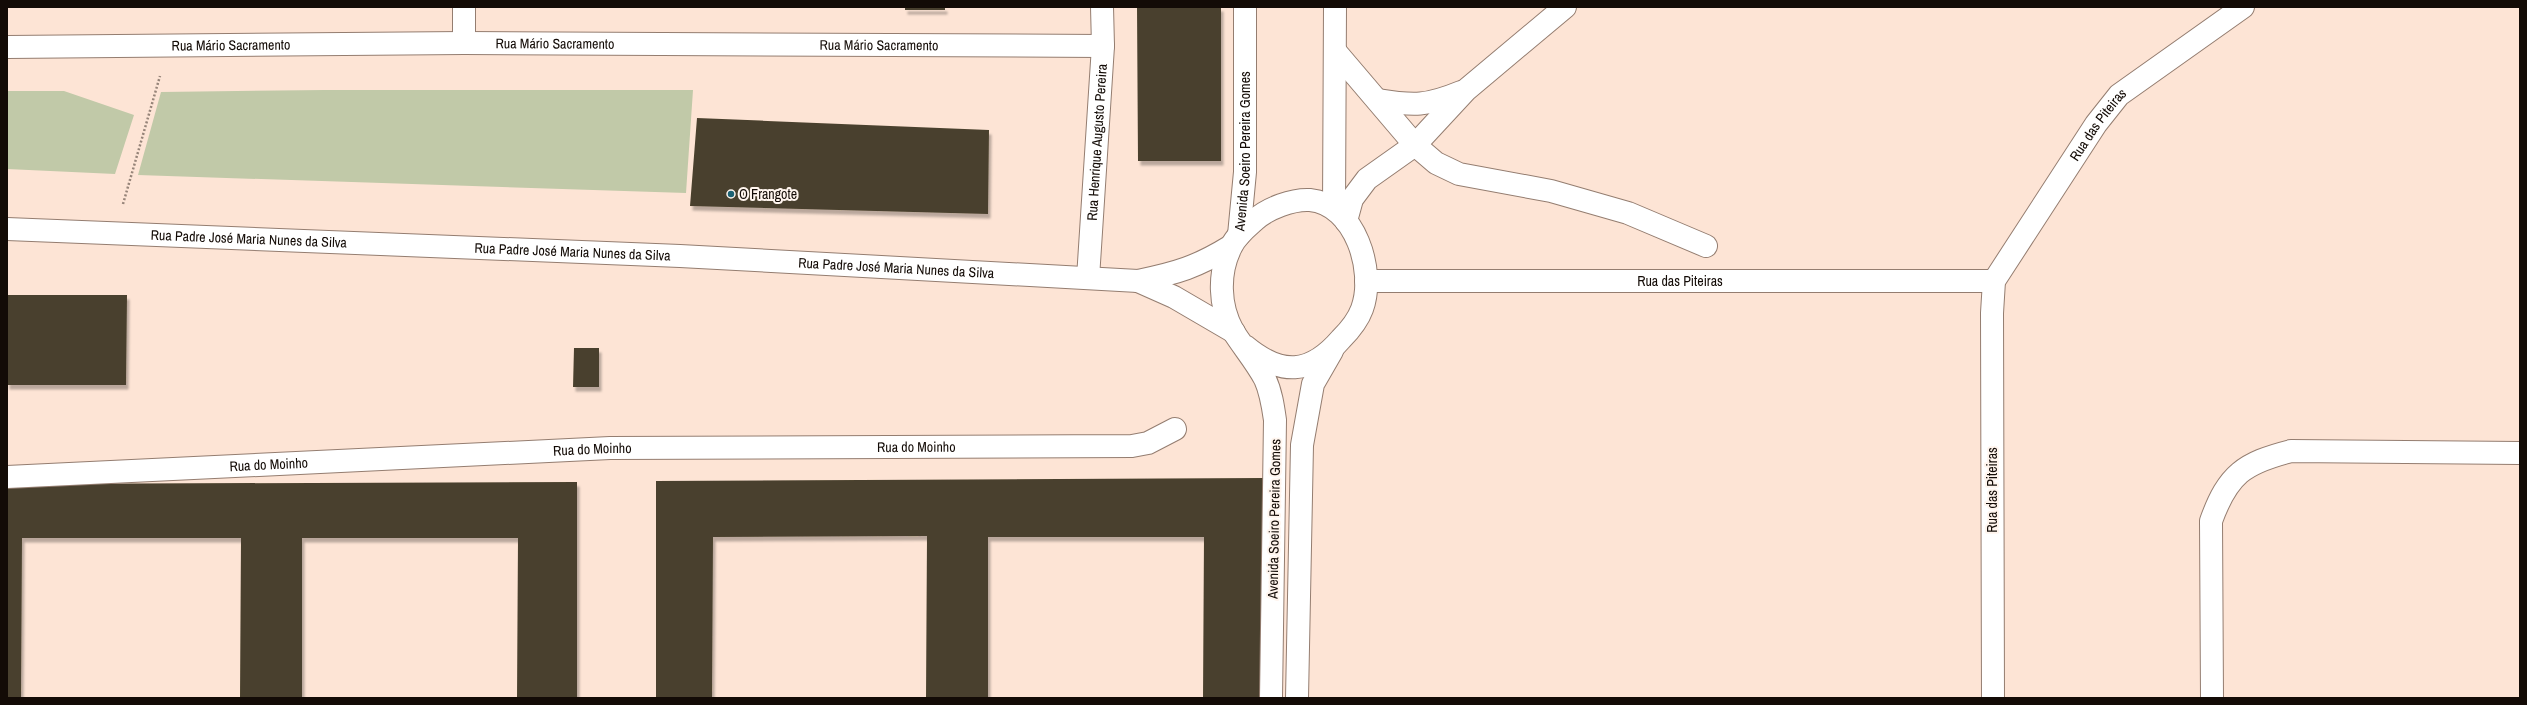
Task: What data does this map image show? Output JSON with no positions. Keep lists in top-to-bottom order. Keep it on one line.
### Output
{"streets":{"street":["Rua Mário Sacramento","Rua das Piteiras","Rua Henrique Augusto Pereira","Avenida Soeiro Pereira Gomes","Rua Padre José Maria Nunes da Silva","Rua do Moinho"]},"crossings":[["Rua Mário Sacramento","Rua Henrique Augusto Pereira"],["Rua das Piteiras","Avenida Soeiro Pereira Gomes"],["Rua Henrique Augusto Pereira","Rua Padre José Maria Nunes da Silva"],["Avenida Soeiro Pereira Gomes","Rua Padre José Maria Nunes da Silva"]],"places":["O Frangote"]}
